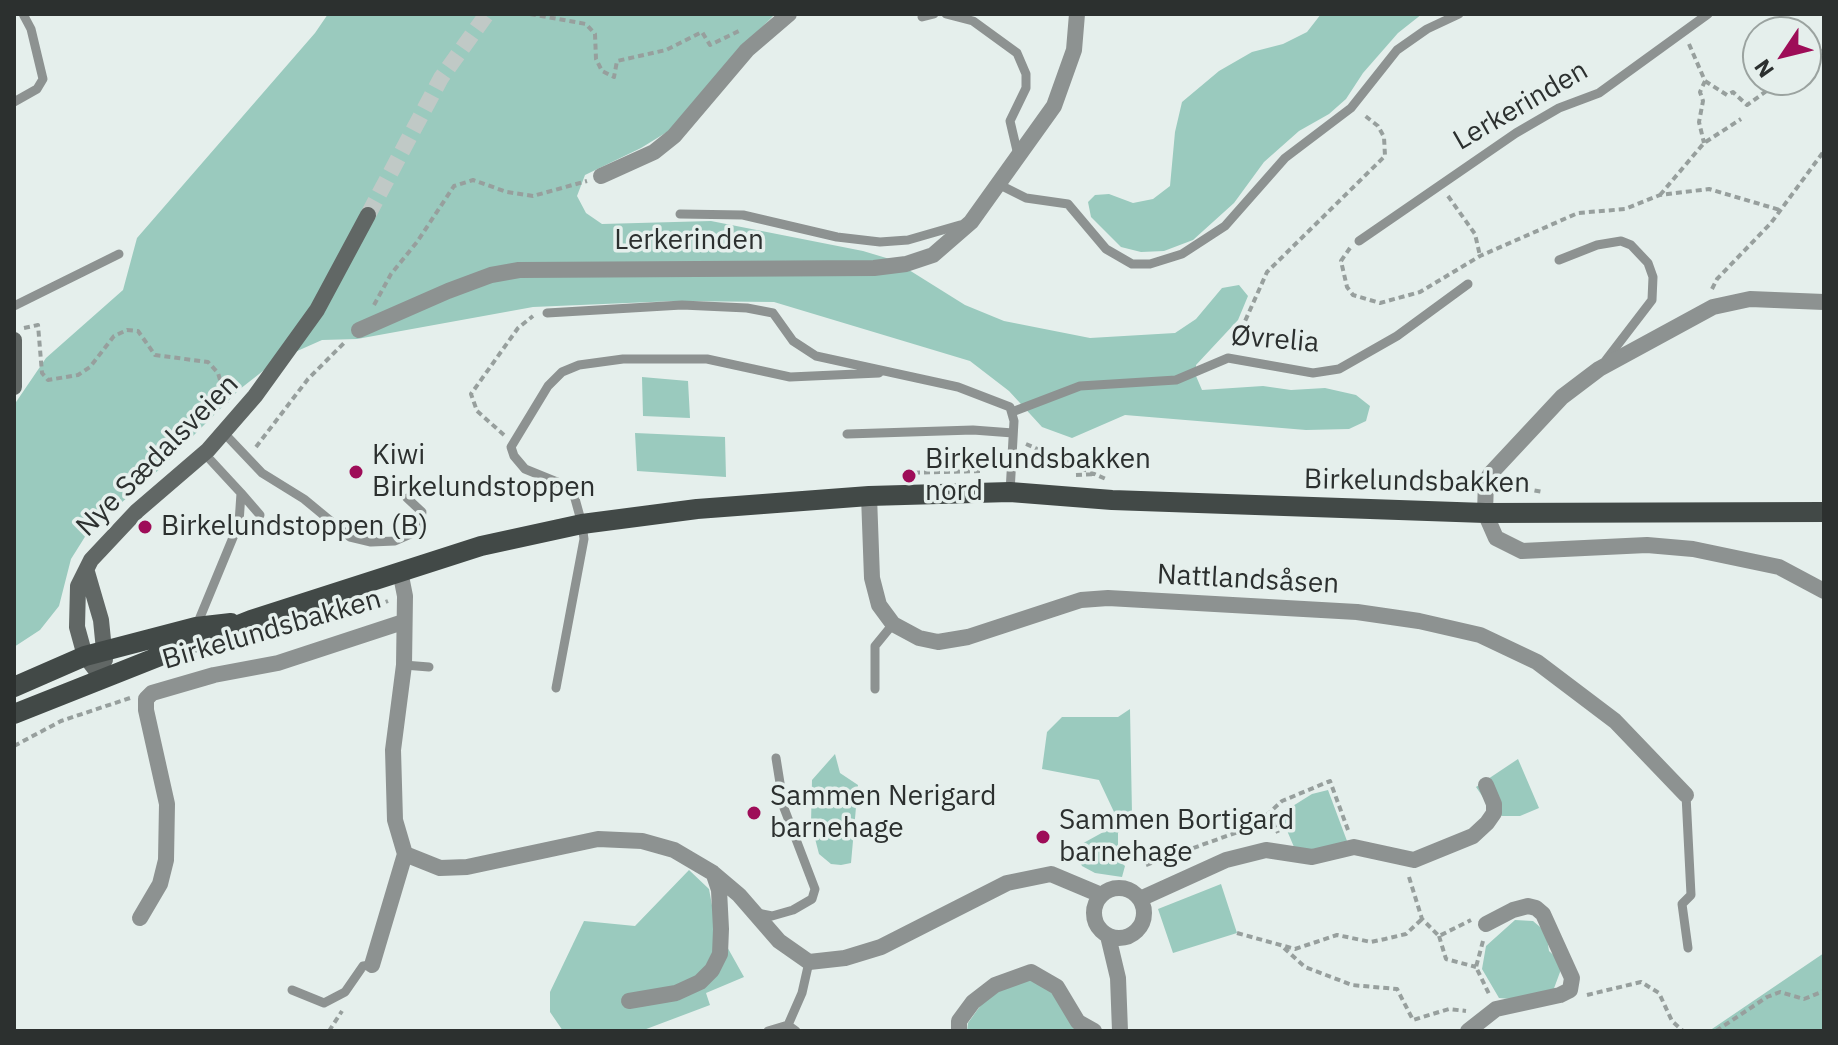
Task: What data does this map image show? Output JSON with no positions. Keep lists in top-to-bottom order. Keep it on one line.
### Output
{"streets":{"main road":["Nye Sædalsveien","Birkelundsbakken"],"street":["Lerkerinden","Nattlandsåsen"],"lane":["Øvrelia"]},"crossings":[["Nye Sædalsveien","Birkelundsbakken"]],"places":["Kiwi Birkelundstoppen","Birkelundsbakken nord","Birkelundstoppen (B)","Sammen Nerigard barnehage","Sammen Bortigard barnehage"],"north":"bottom left"}
